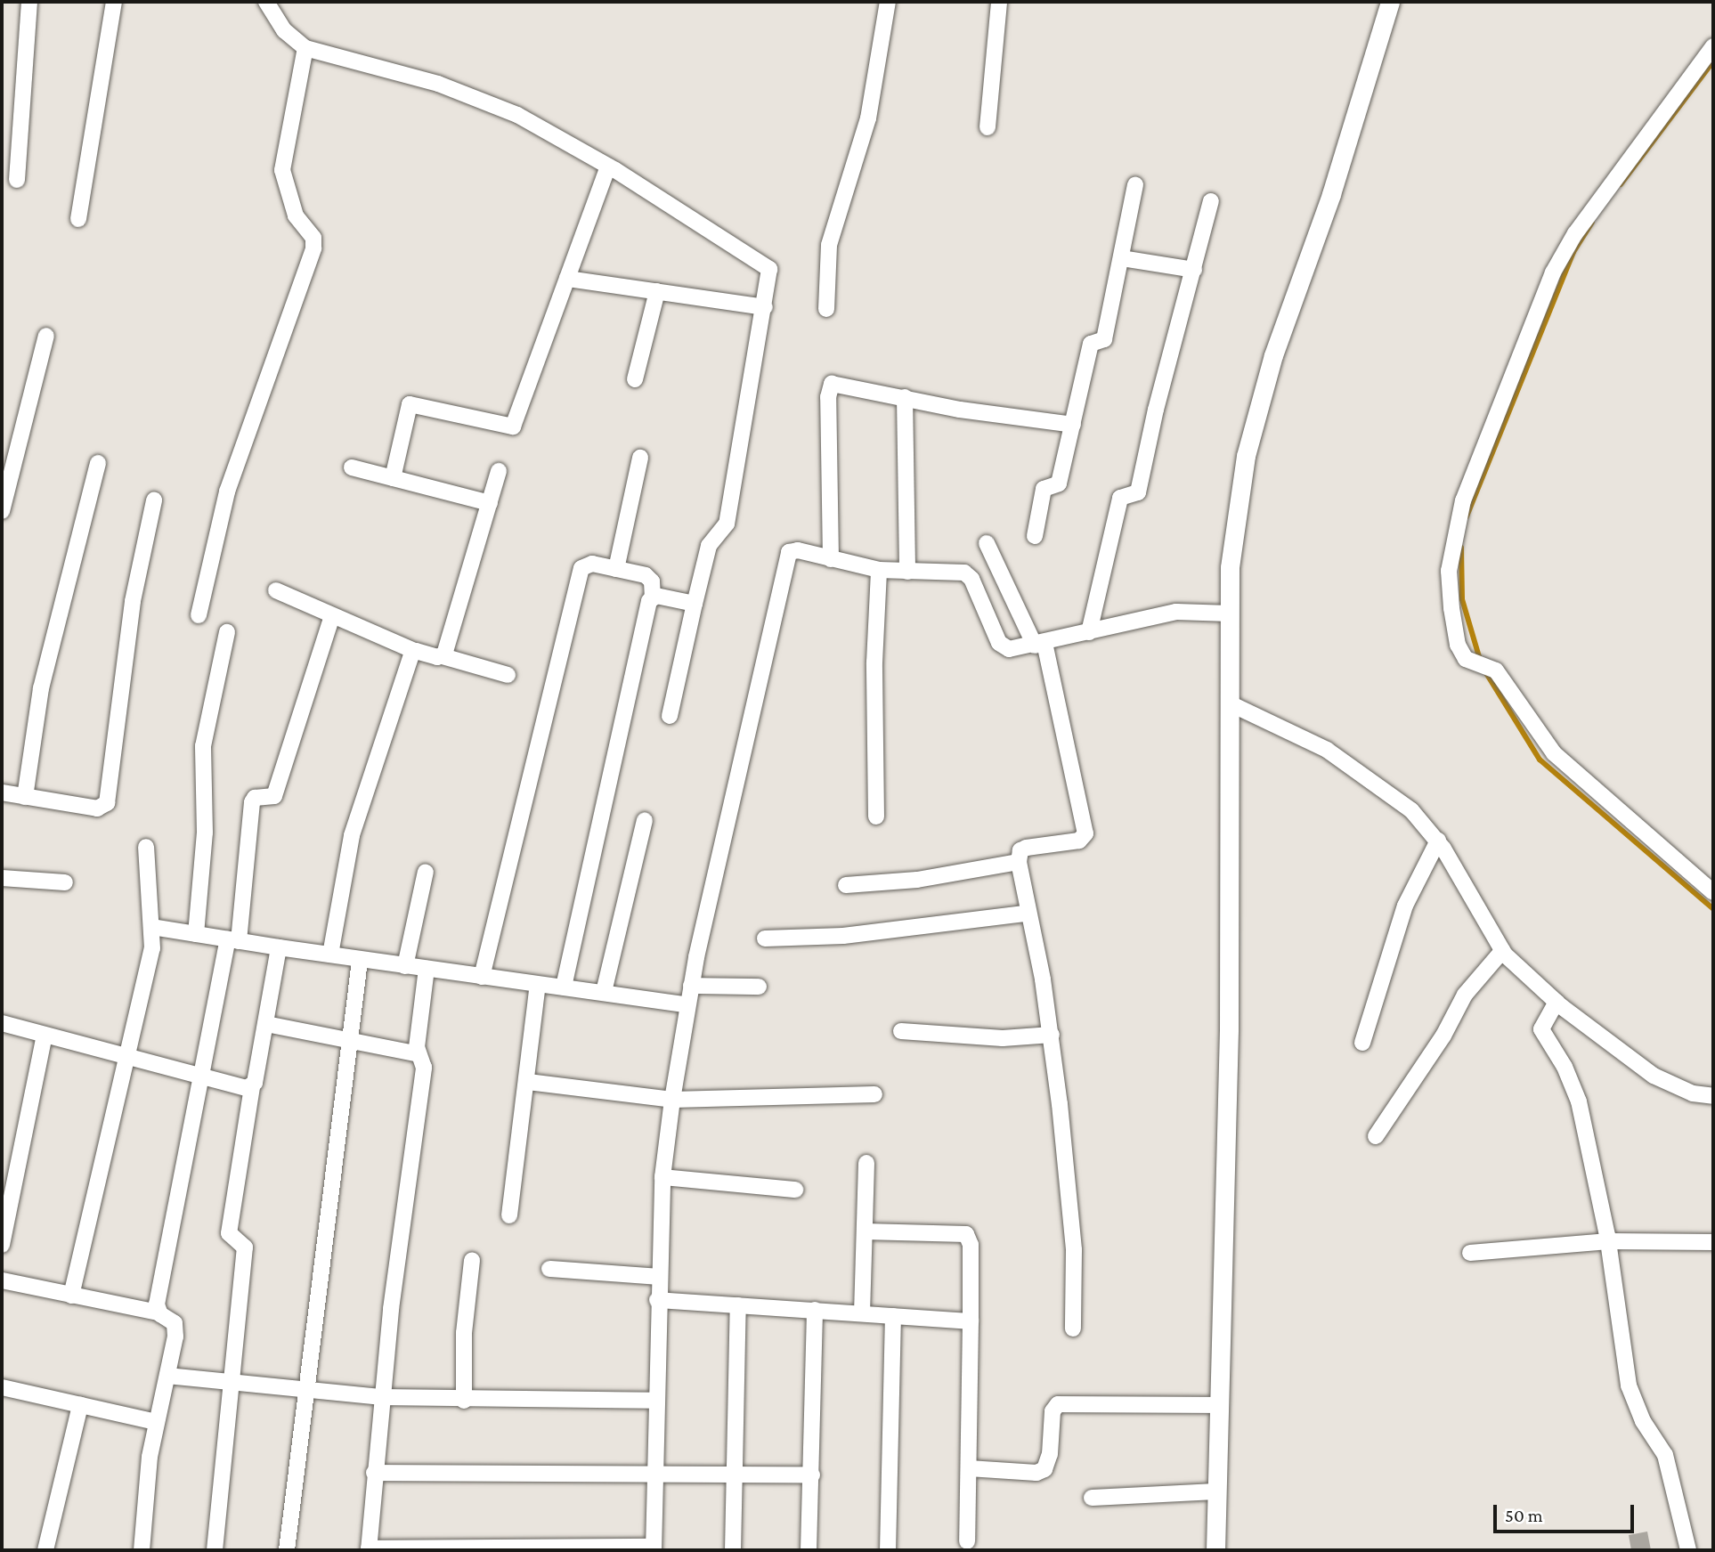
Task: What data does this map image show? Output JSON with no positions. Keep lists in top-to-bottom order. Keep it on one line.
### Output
{"scale_bar":"50 m"}
